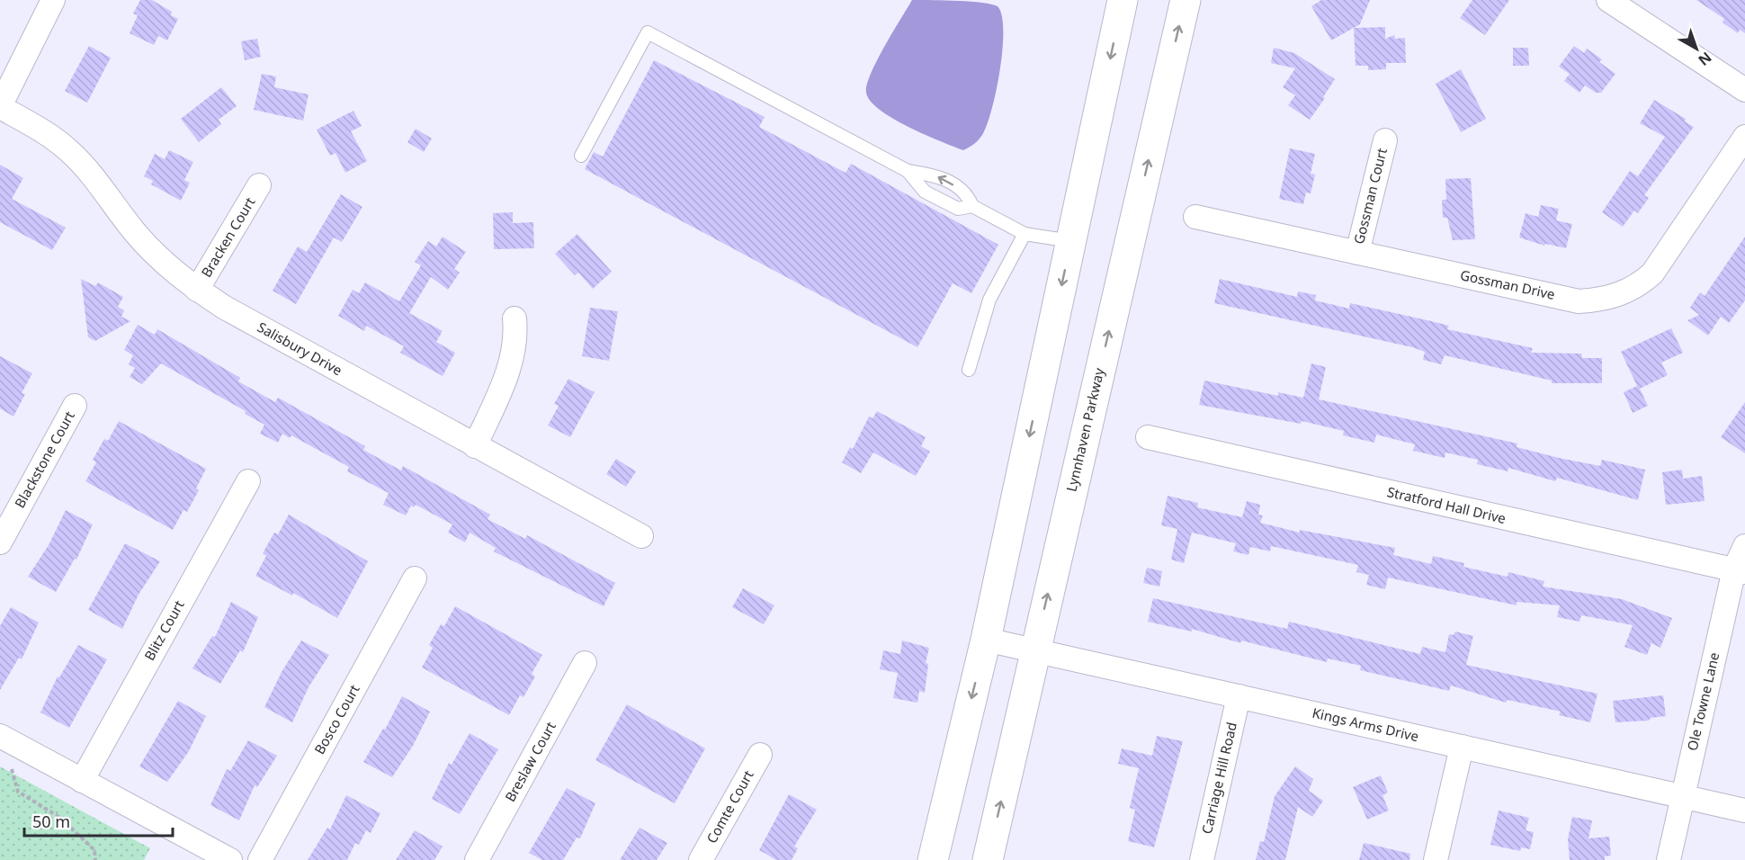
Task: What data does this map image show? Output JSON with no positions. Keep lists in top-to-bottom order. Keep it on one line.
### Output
{"streets":{"main road":["Lynnhaven Parkway"],"street":["Gossman Court","Bracken Court","Gossman Drive","Salisbury Drive","Blackstone Court","Stratford Hall Drive","Blitz Court","Ole Towne Lane","Bosco Court","Kings Arms Drive","Breslaw Court","Carriage Hill Road","Comte Court"]},"crossings":[["Gossman Court","Gossman Drive"],["Bracken Court","Salisbury Drive"],["Lynnhaven Parkway","Kings Arms Drive"],["Stratford Hall Drive","Ole Towne Lane"],["Ole Towne Lane","Kings Arms Drive"],["Kings Arms Drive","Carriage Hill Road"]],"scale_bar":"50 m","north":"bottom right"}
